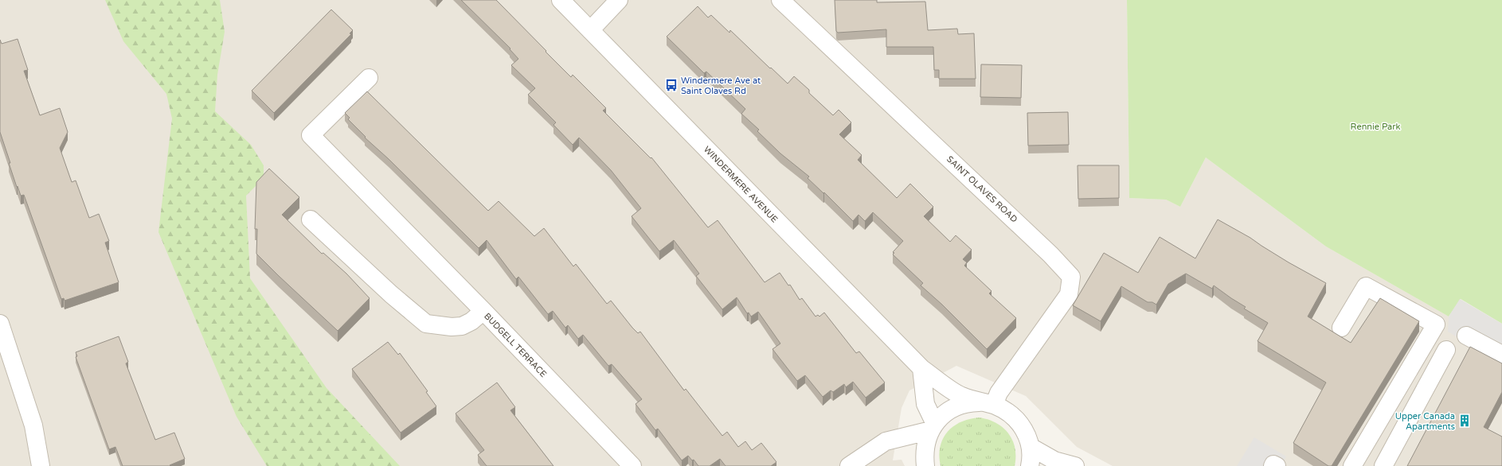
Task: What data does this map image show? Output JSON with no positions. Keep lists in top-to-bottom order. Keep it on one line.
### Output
{"streets":{"street":["WINDERMERE AVENUE","SAINT OLAVES ROAD","BUDGELL TERRACE"]},"crossings":[["WINDERMERE AVENUE","SAINT OLAVES ROAD"]],"parks":["Rennie Park"],"places":{"bus stop":["Windermere Ave at Saint Olaves Rd"],"building":["Upper Canada Apartments"]}}
